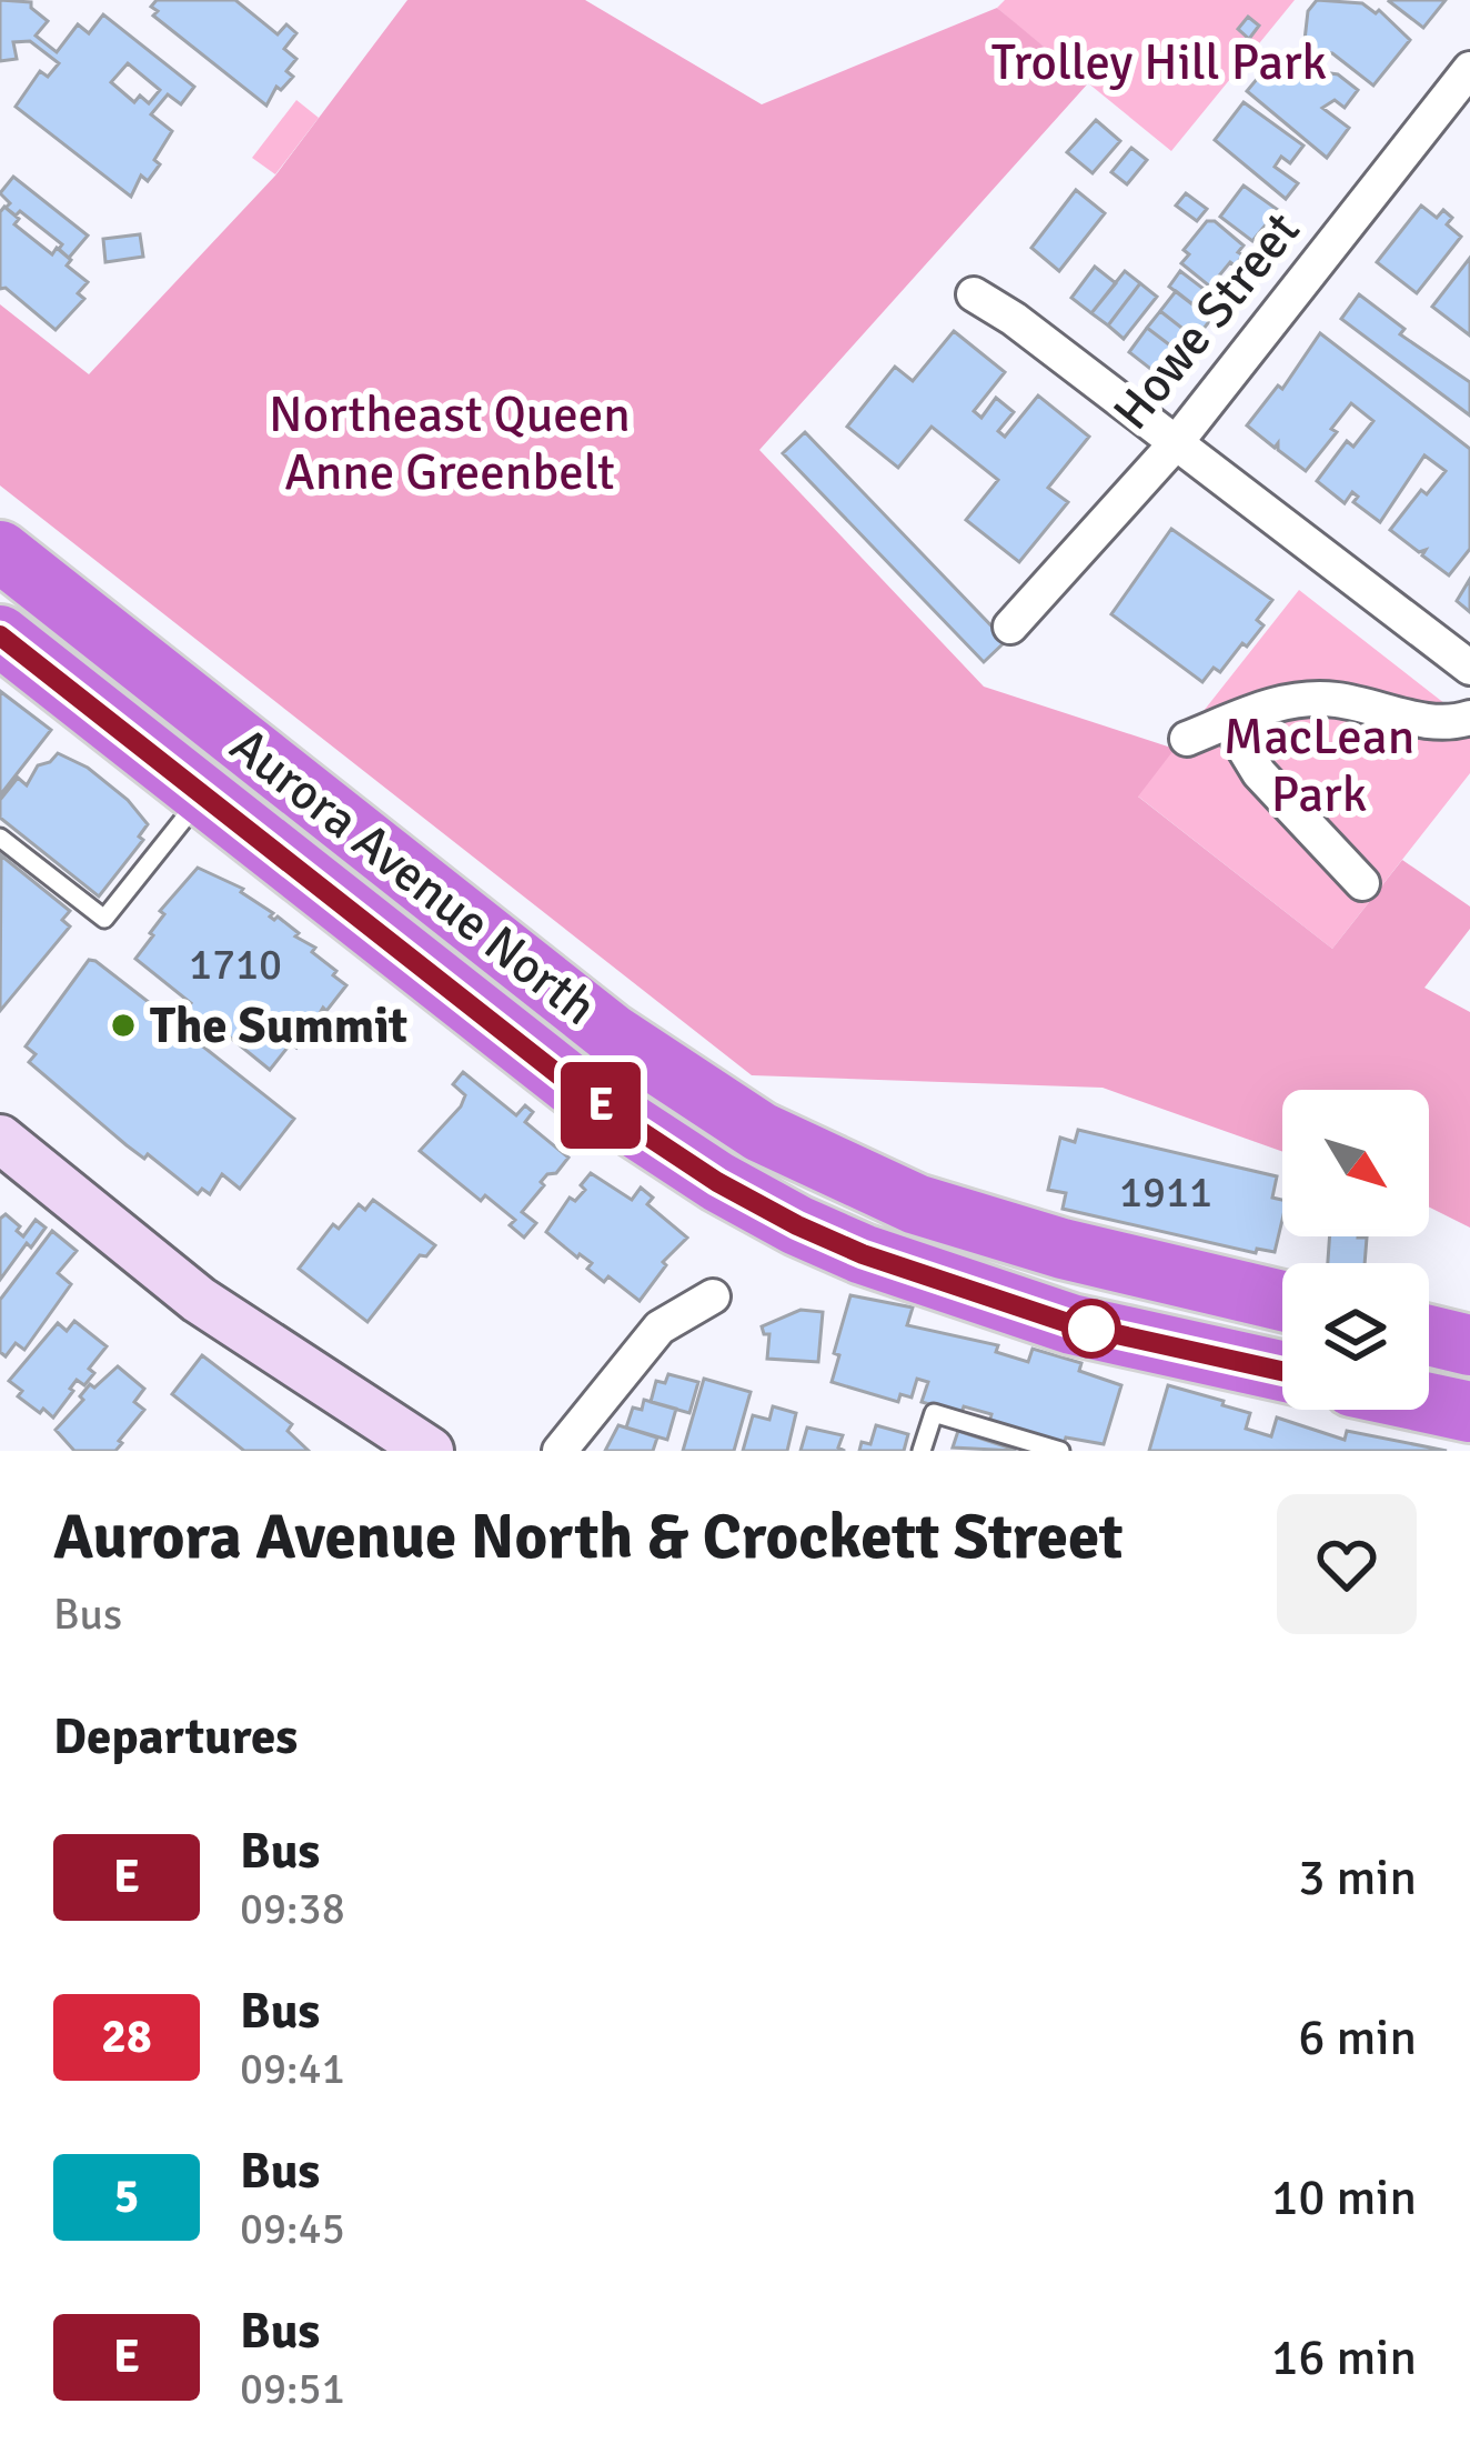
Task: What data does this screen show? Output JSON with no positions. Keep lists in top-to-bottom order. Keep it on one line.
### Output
{"streets":{"highway":["Aurora Avenue North"],"street":["Howe Street"]},"parks":["Trolley Hill Park","Northeast Queen Anne Greenbelt","MacLean Park"],"places":["The Summit"],"lines":["bus line E"],"house_numbers":["1710","1911"],"north":"bottom right","page":{"on_map":"E","heading":[["Aurora Avenue North & Crockett Street","Bus"],"Departures"],"list":[{"mark":"E","name":"Bus","note":"09:38","value":"3 min"},{"mark":"28","name":"Bus","note":"09:41","value":"6 min"},{"mark":"5","name":"Bus","note":"09:45","value":"10 min"},{"mark":"E","name":"Bus","note":"09:51","value":"16 min"}]}}
